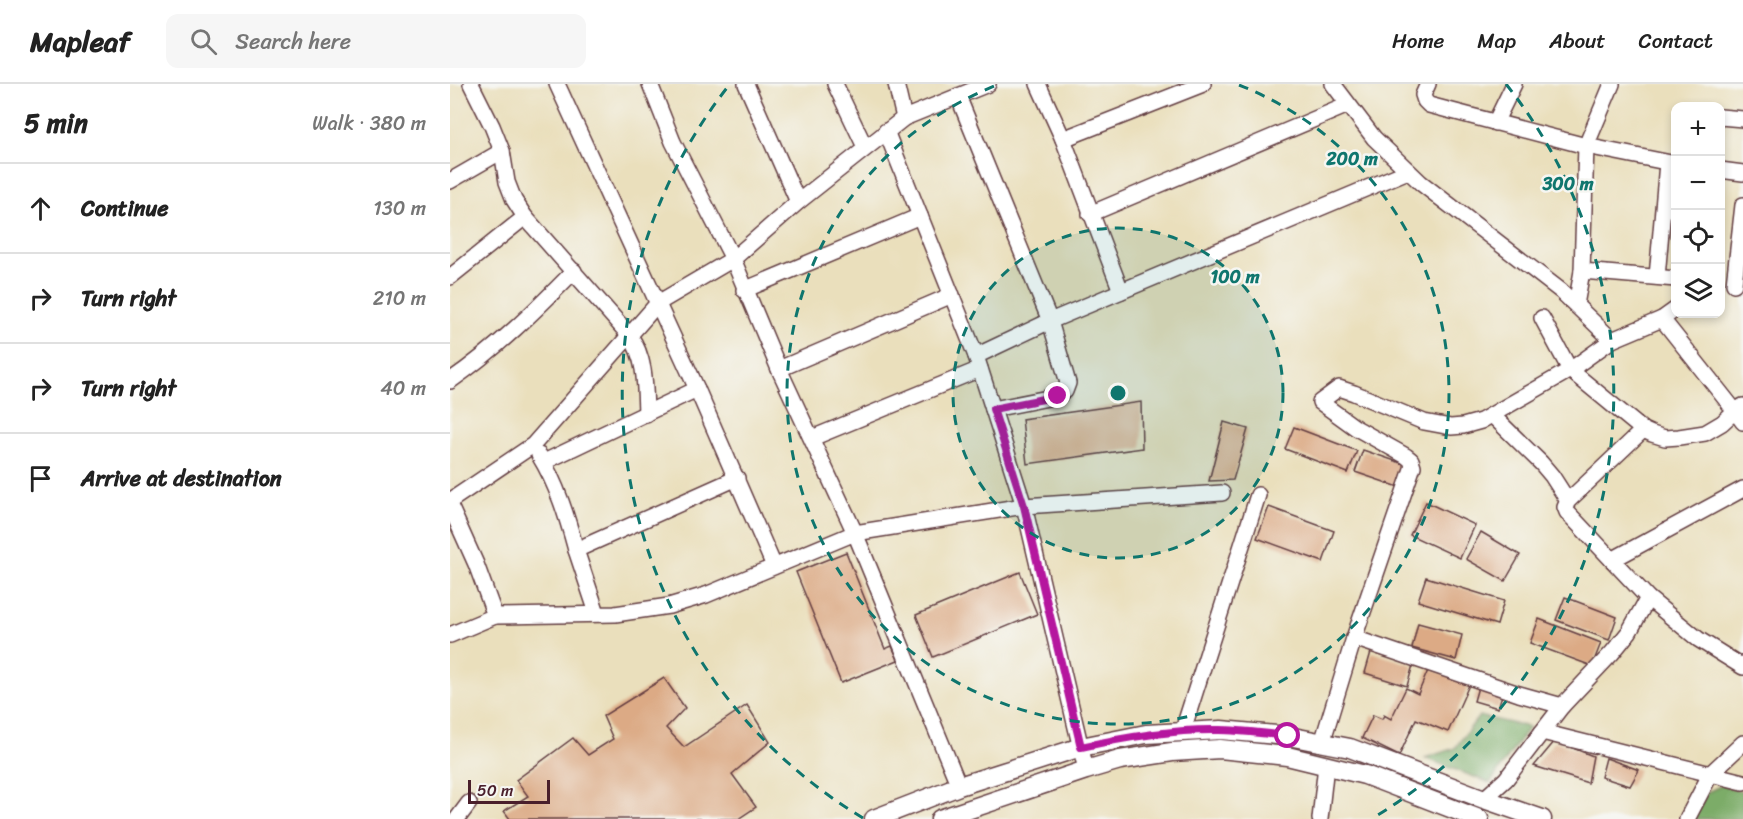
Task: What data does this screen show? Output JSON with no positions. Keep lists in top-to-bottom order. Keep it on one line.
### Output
{"scale_bar":"50 m","page":{"header":"Mapleaf","search":"Search here","nav":["Home","Map","About","Contact"],"heading":["5 min","Walk · 380 m"],"map_buttons":["+","−"],"list":[["Continue","130 m"],["Turn right","210 m"],["Turn right","40 m"],"Arrive at destination"],"scale":"50 m"},"rings":["200 m","300 m","100 m"]}
